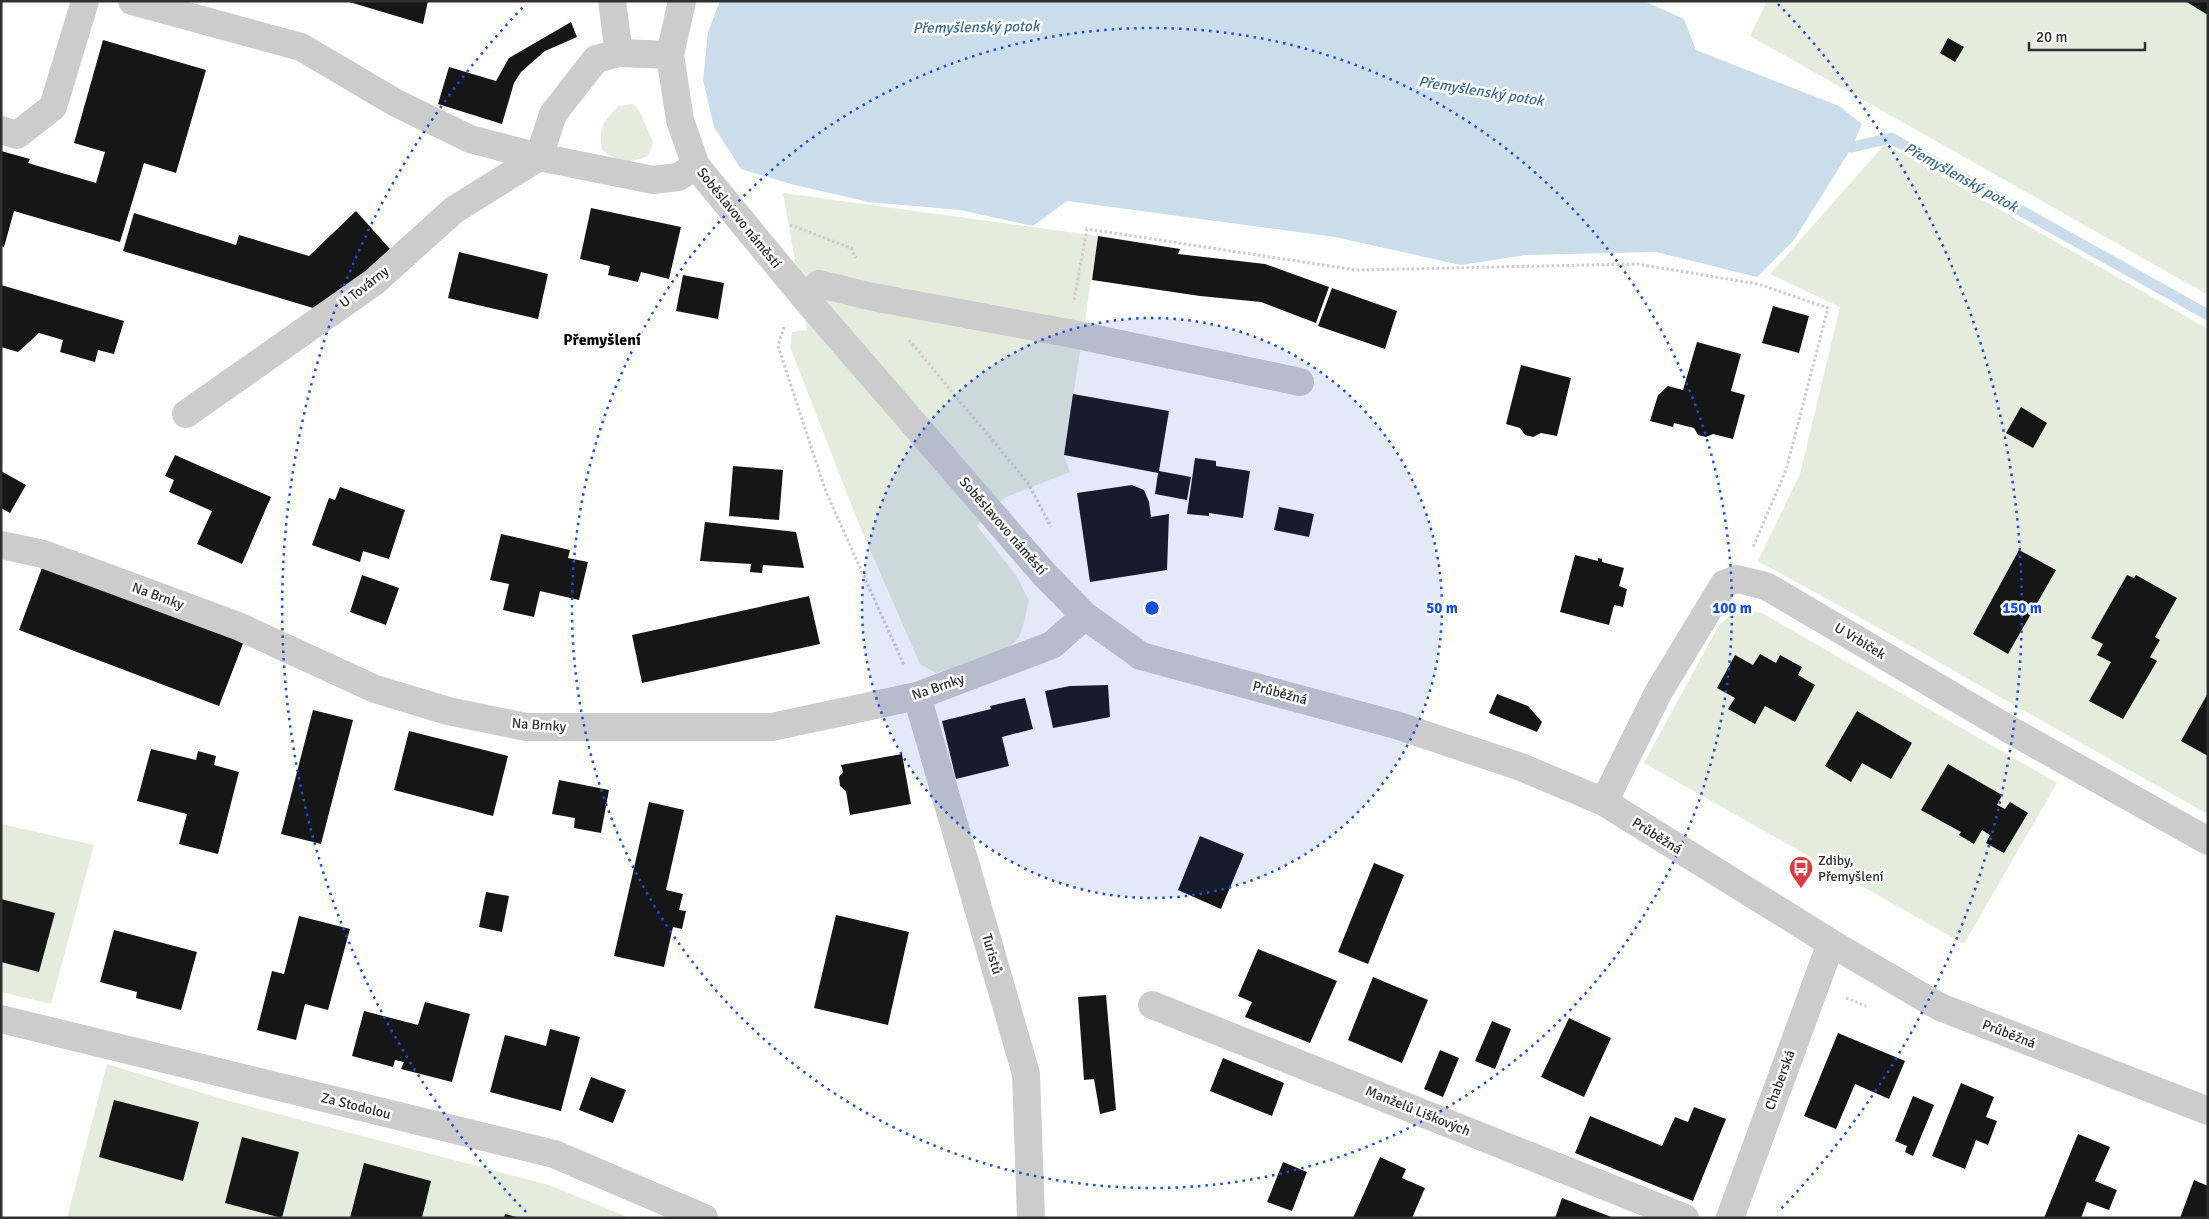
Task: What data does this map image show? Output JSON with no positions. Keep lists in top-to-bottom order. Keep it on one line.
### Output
{"streets":{"street":["Soběslavovo náměstí","U Továrny","Na Brnky","U Vrbiček","Průběžná","Turistů","Chaberská","Za Stodolou","Manželů Liškových"]},"crossings":[["Soběslavovo náměstí","Na Brnky"],["Soběslavovo náměstí","Průběžná"],["Na Brnky","Průběžná"],["Na Brnky","Turistů"],["Průběžná","Chaberská"]],"districts":["Přemyšlení"],"water":["Přemyšlenský potok"],"places":{"bus stop":["Zdiby, Přemyšlení"]},"scale_bar":"20 m","rings":["50 m","100 m","150 m"]}
